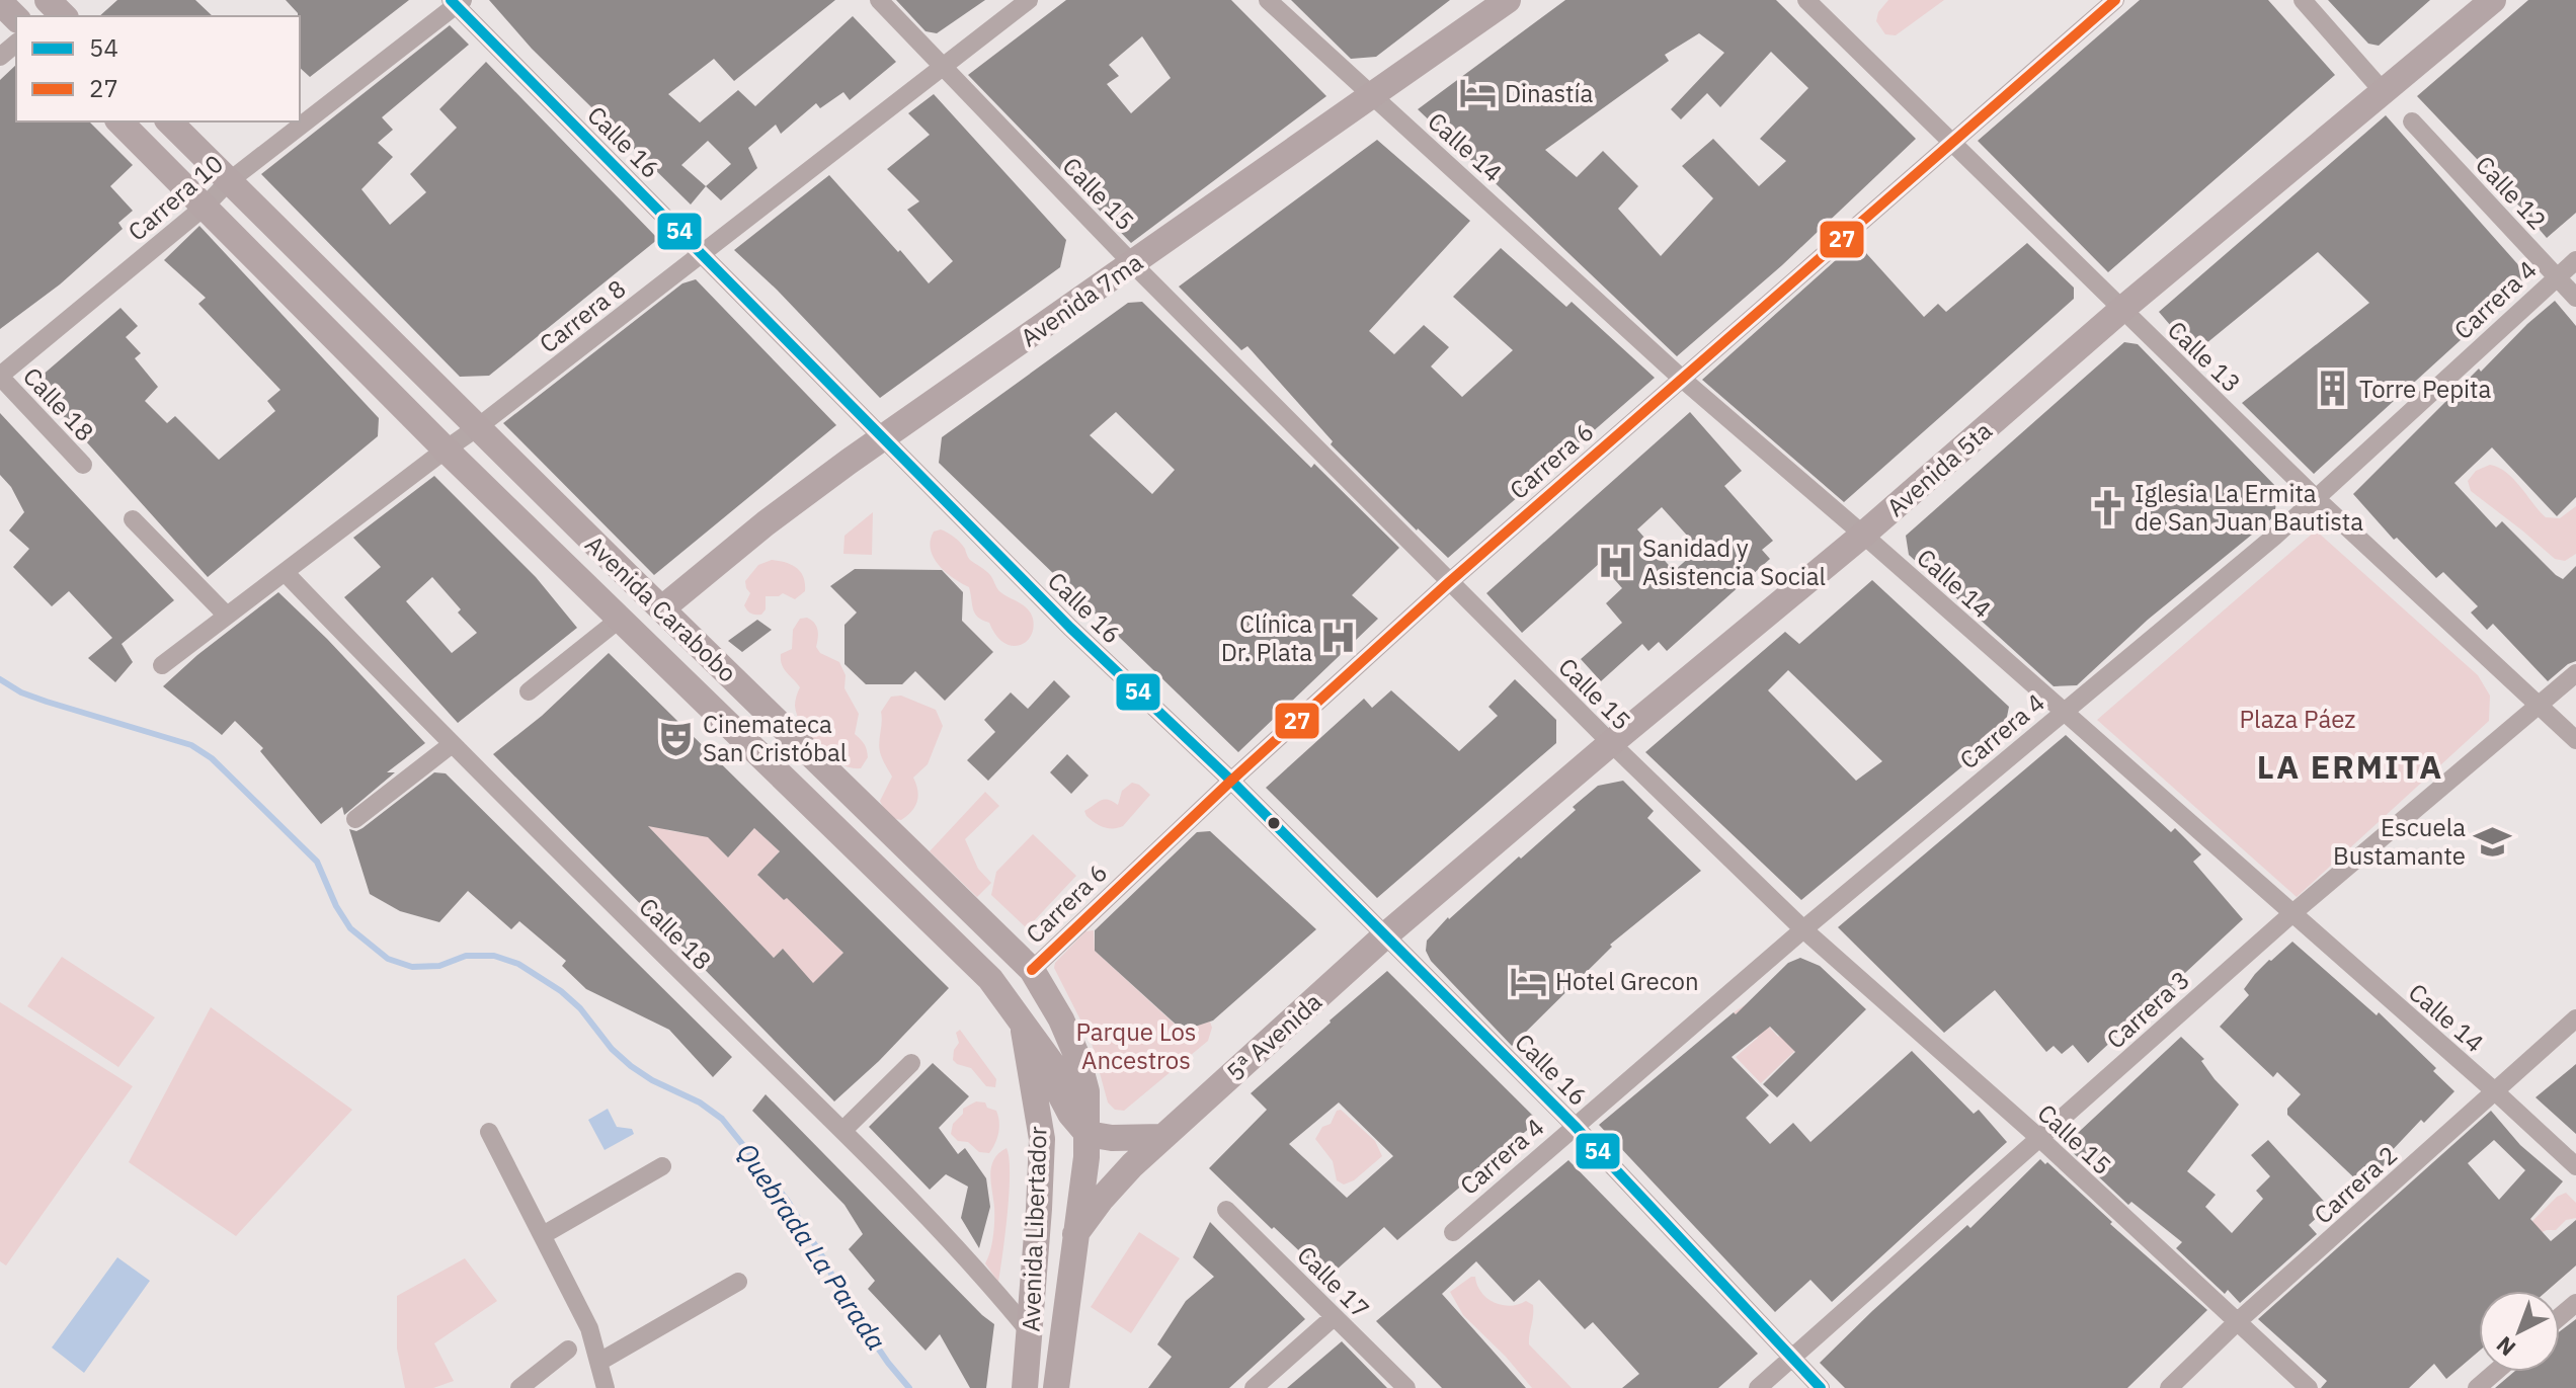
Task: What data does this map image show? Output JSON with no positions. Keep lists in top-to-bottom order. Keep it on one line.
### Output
{"streets":{"main road":["Avenida 7ma","Avenida 5ta","Avenida Carabobo","5ª Avenida","Avenida Libertador"],"street":["Calle 16","Calle 14","Calle 12","Calle 15","Carrera 10","Carrera 4","Carrera 8","Calle 13","Calle 18","Carrera 6","Carrera 3","Carrera 2","Calle 17"]},"crossings":[["Calle 16","Carrera 10"],["Calle 16","Avenida 7ma"],["Calle 16","Carrera 4"],["Calle 16","Carrera 8"],["Calle 16","Carrera 6"],["Calle 16","Avenida 5ta"],["Calle 16","Carrera 3"],["Calle 16","5ª Avenida"],["Calle 14","Avenida 7ma"],["Calle 14","Carrera 4"],["Calle 14","Carrera 6"],["Calle 14","Avenida 5ta"],["Calle 14","Carrera 3"],["Calle 14","Carrera 2"],["Calle 12","Carrera 4"],["Calle 15","Avenida 7ma"],["Calle 15","Carrera 4"],["Calle 15","Carrera 8"],["Calle 15","Carrera 6"],["Calle 15","Avenida 5ta"],["Calle 15","Carrera 3"],["Calle 15","Carrera 2"],["Carrera 10","Calle 18"],["Carrera 10","Avenida Carabobo"],["Avenida 7ma","Avenida Carabobo"],["Carrera 4","Calle 13"],["Carrera 8","Calle 18"],["Carrera 8","Avenida Carabobo"],["Calle 13","Carrera 6"],["Calle 13","Avenida 5ta"],["Calle 13","Carrera 3"],["Calle 18","Avenida Libertador"],["Carrera 6","Avenida Carabobo"],["Avenida 5ta","5ª Avenida"],["Avenida Carabobo","Avenida Libertador"],["5ª Avenida","Avenida Libertador"]],"districts":["LA ERMITA"],"water":["Quebrada La Parada"],"parks":["Plaza Páez","Parque Los Ancestros"],"places":{"hotel":["Dinastía","Hotel Grecon"],"building":["Torre Pepita"],"church":["Iglesia La Ermita de San Juan Bautista"],"hospital":["Sanidad y Asistencia Social","Clínica Dr. Plata"],"theatre":["Cinemateca San Cristóbal"],"school or university":["Escuela Bustamante"]},"lines":["transit line 54","transit line 27"],"legend":["54","27"],"north":"bottom left"}
